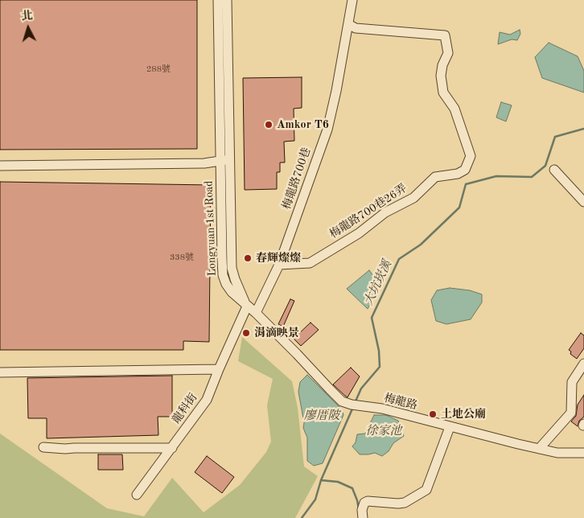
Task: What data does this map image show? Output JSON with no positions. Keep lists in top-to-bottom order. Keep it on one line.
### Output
{"streets":{"street":["梅龍路700巷","梅龍路700巷26弄","Longyuan 1st Road","梅龍路","龍科街"]},"crossings":[["梅龍路700巷","梅龍路700巷26弄"],["梅龍路700巷","梅龍路"],["Longyuan 1st Road","梅龍路"],["Longyuan 1st Road","龍科街"],["梅龍路","龍科街"]],"water":["大坑崁溪","廖厝陂","徐家池"],"places":["Amkor T6","春輝燦燦","涓滴映景","土地公廟"],"house_numbers":["288號","338號"],"north":"top"}
